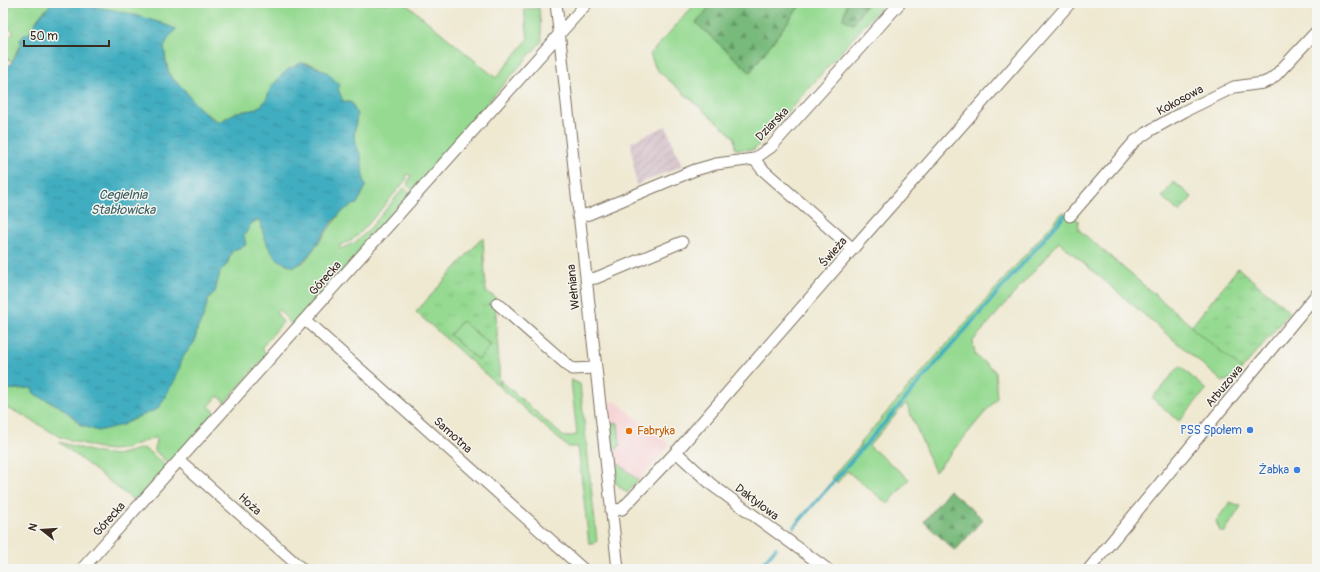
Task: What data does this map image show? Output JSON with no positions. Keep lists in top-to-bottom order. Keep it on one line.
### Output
{"streets":{"street":["Kokosowa","Dziarska","Świeża","Górecka","Wełniana","Arbuzowa","Samotna","Daktylowa","Hoża"]},"crossings":[["Dziarska","Wełniana"],["Świeża","Wełniana"],["Świeża","Daktylowa"],["Górecka","Wełniana"],["Górecka","Samotna"],["Górecka","Hoża"]],"water":["Cegielnia Stabłowicka"],"places":["PSS Społem","Fabryka","Żabka"],"scale_bar":"50 m","north":"left"}
